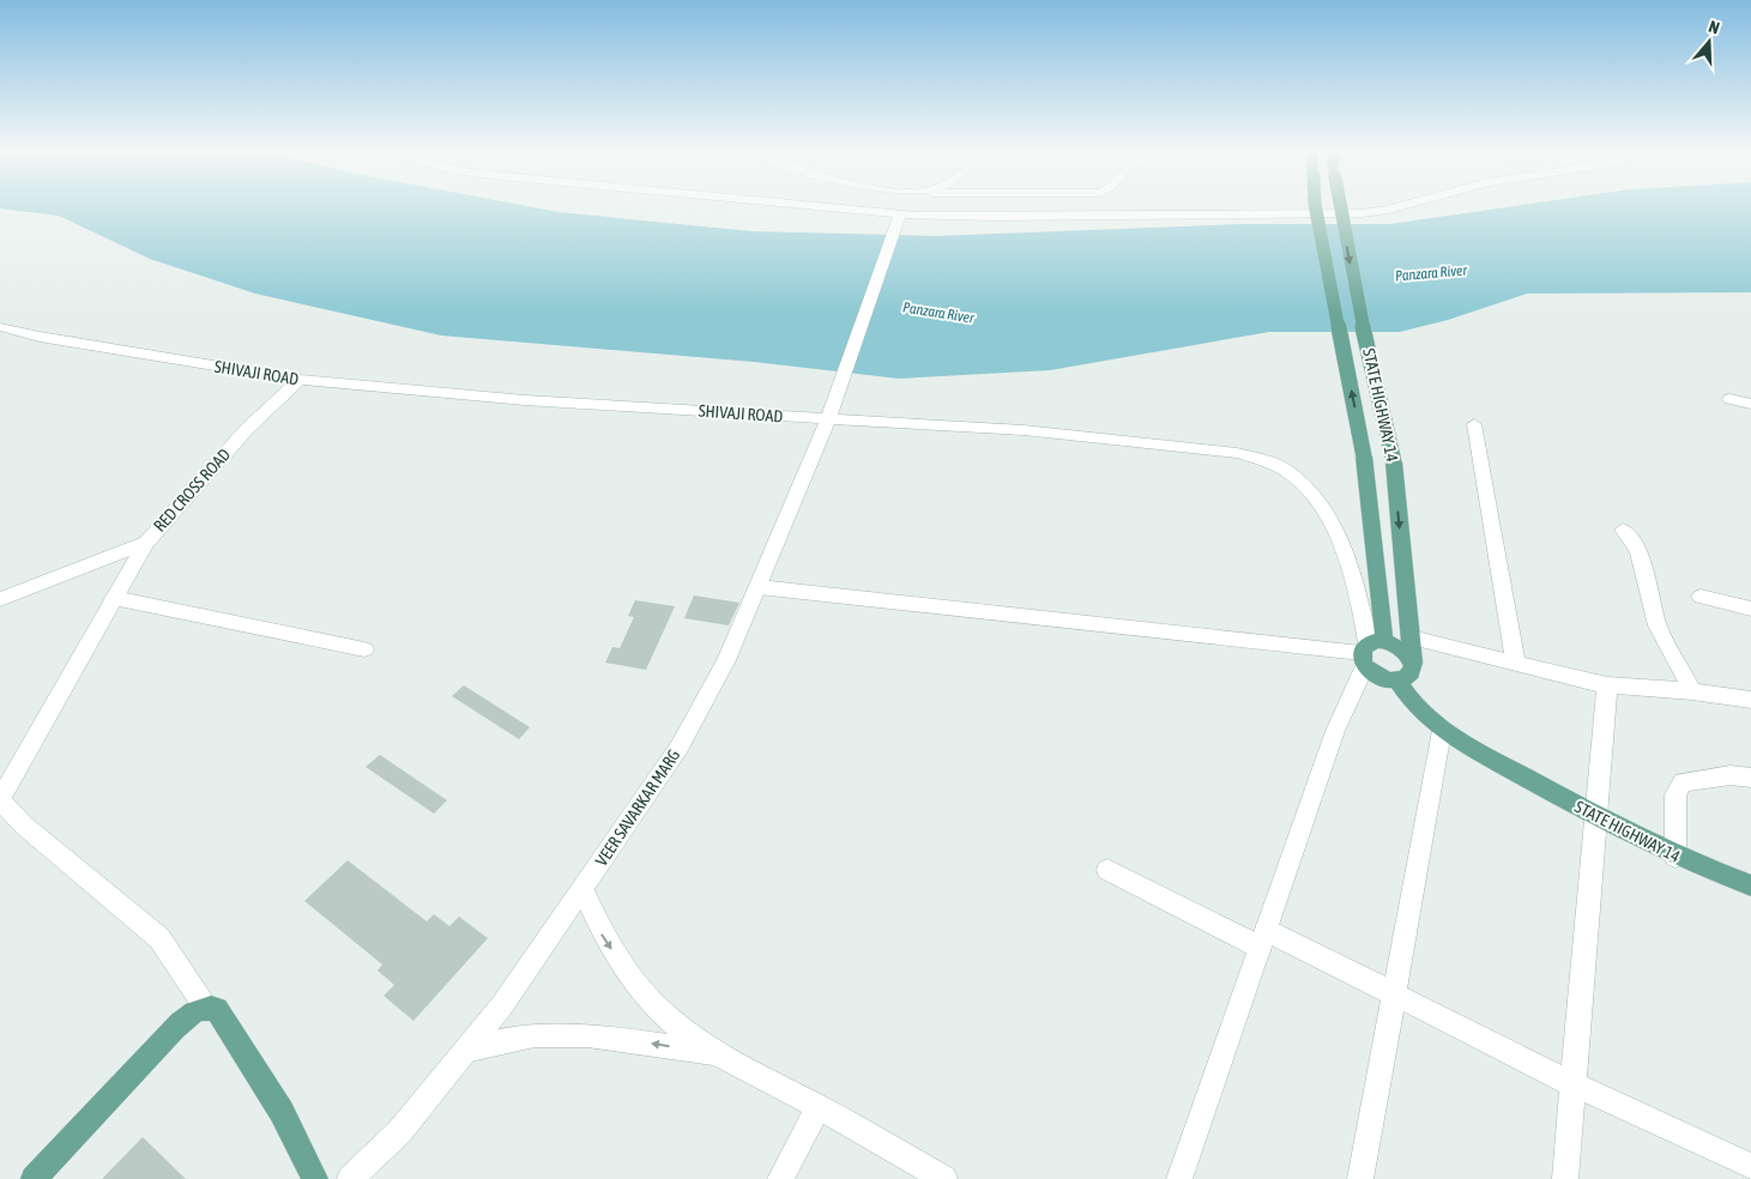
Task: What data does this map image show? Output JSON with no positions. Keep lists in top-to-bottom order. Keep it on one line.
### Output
{"streets":{"main road":["STATE HIGHWAY 14"],"street":["SHIVAJI ROAD","RED CROSS ROAD","VEER SAVARKAR MARG"]},"crossings":[["SHIVAJI ROAD","STATE HIGHWAY 14"],["SHIVAJI ROAD","RED CROSS ROAD"],["SHIVAJI ROAD","VEER SAVARKAR MARG"]],"water":["Panzara River"],"north":"top"}
